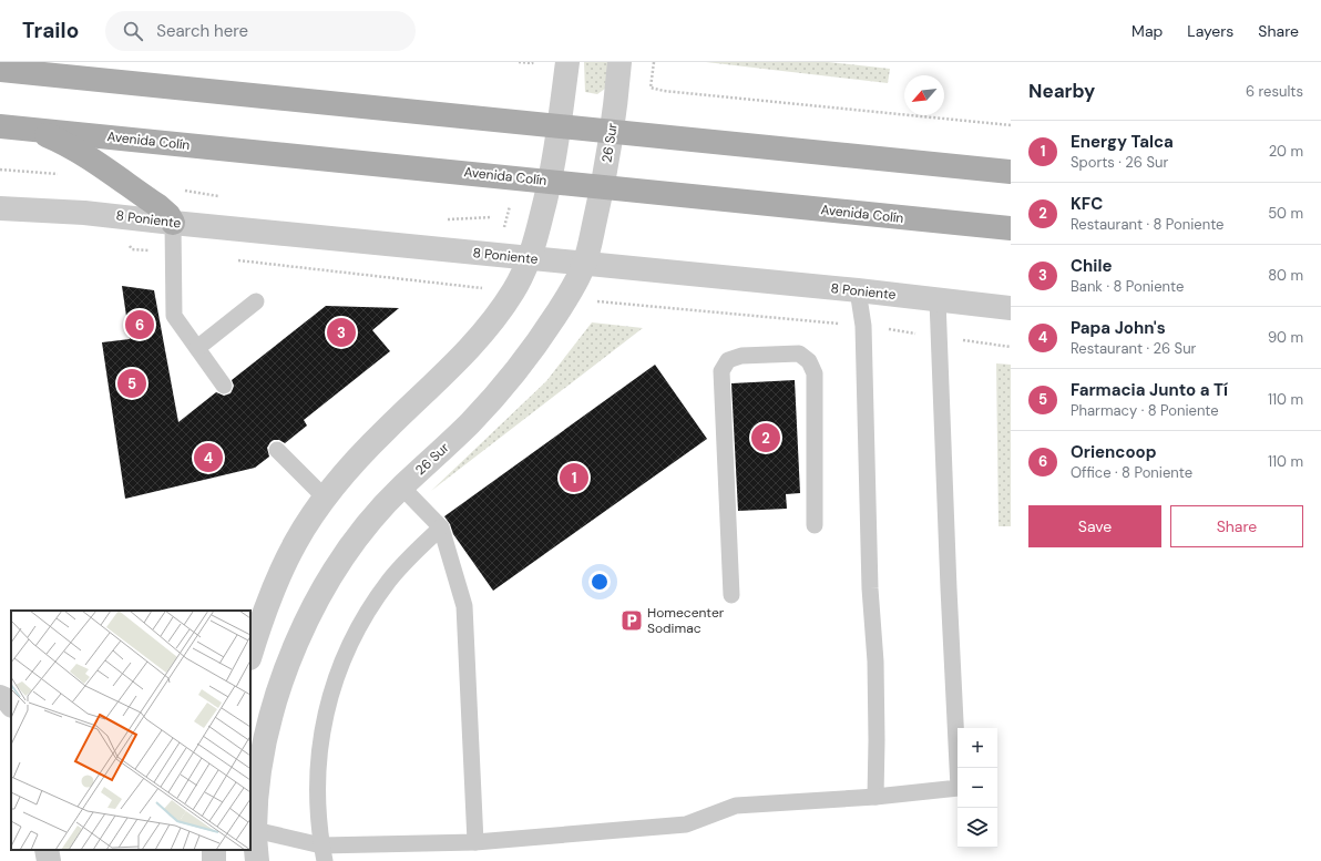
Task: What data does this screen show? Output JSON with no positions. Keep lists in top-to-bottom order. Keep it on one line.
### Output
{"streets":{"main road":["Avenida Colín"],"street":["26 Sur","8 Poniente"]},"crossings":[["Avenida Colín","26 Sur"],["26 Sur","8 Poniente"]],"places":{"parking":["Homecenter Sodimac"]},"north":"bottom left","page":{"header":"Trailo","search":"Search here","nav":["Map","Layers","Share"],"heading":["Nearby","6 results"],"list":[{"mark":"1","name":"Energy Talca","note":"Sports · 26 Sur","value":"20 m"},{"mark":"2","name":"KFC","note":"Restaurant · 8 Poniente","value":"50 m"},{"mark":"3","name":"Chile","note":"Bank · 8 Poniente","value":"80 m"},{"mark":"4","name":"Papa John's","note":"Restaurant · 26 Sur","value":"90 m"},{"mark":"5","name":"Farmacia Junto a Tí","note":"Pharmacy · 8 Poniente","value":"110 m"},{"mark":"6","name":"Oriencoop","note":"Office · 8 Poniente","value":"110 m"}],"pins":["6","3","5","2","4","1"],"buttons":["Save","Share"],"map_buttons":["+","−"]}}
